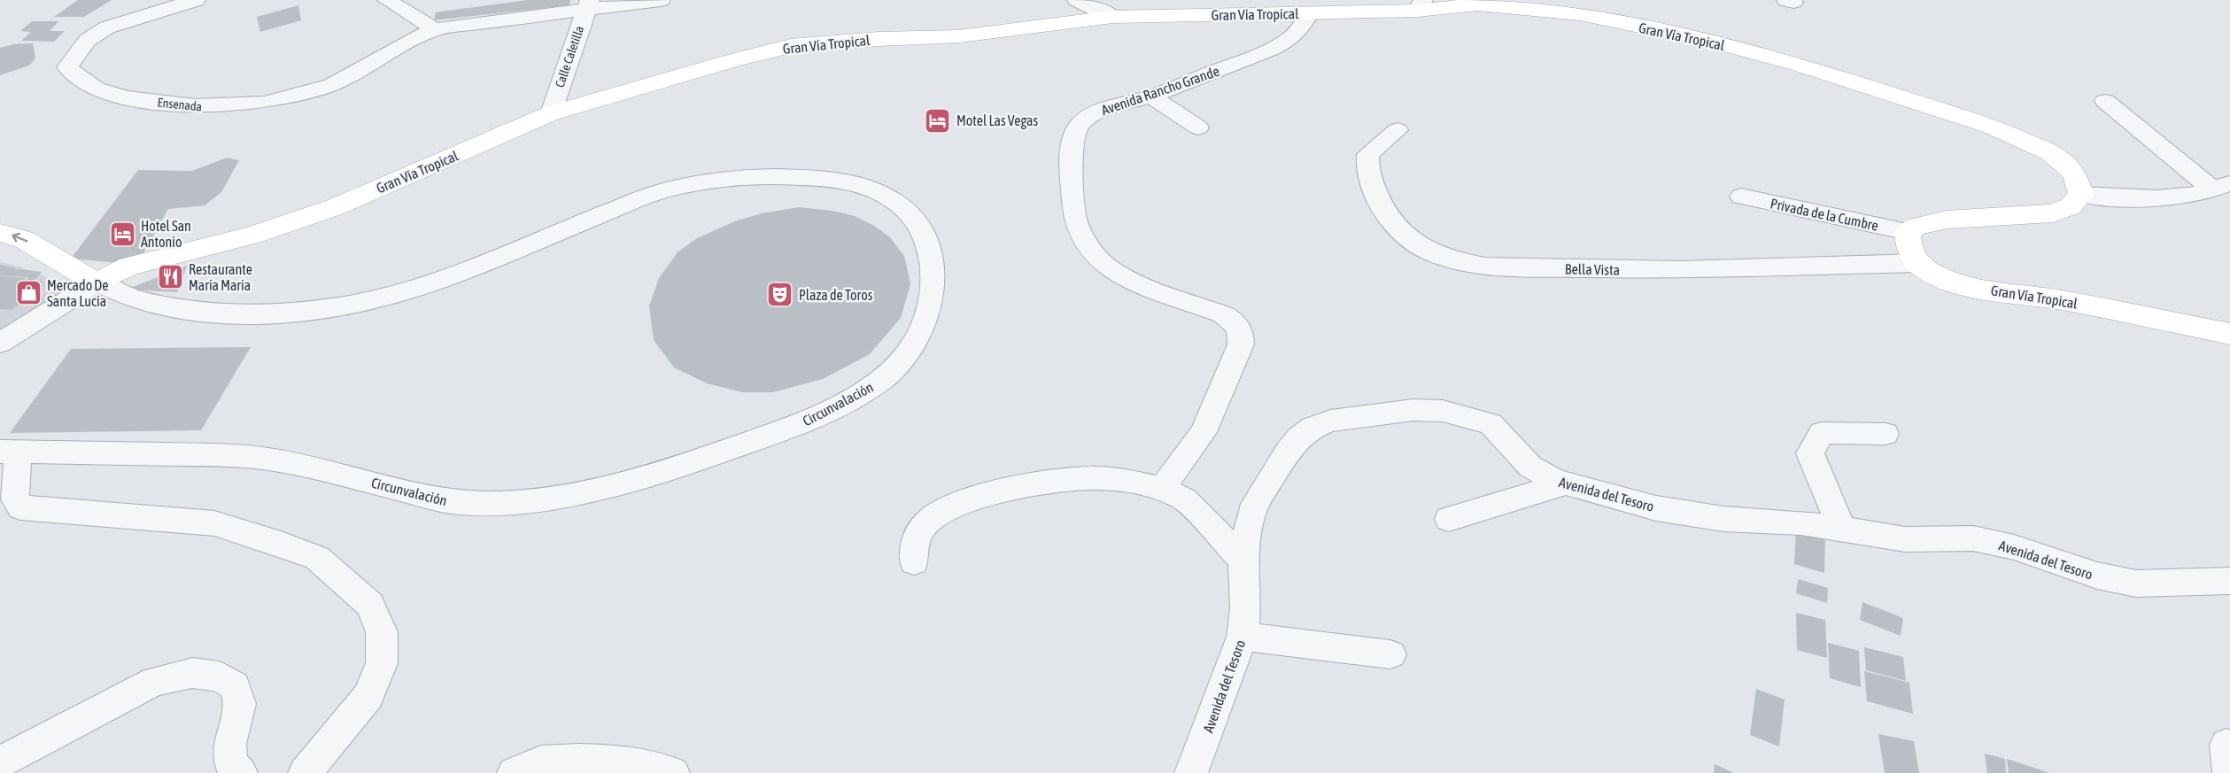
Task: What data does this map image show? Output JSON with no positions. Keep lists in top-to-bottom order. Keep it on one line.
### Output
{"streets":{"main road":["Gran Vía Tropical"],"street":["Calle Caletilla","Avenida Rancho Grande","Ensenada","Privada de la Cumbre","Bella Vista","Circunvalación","Avenida del Tesoro"]},"crossings":[["Gran Vía Tropical","Calle Caletilla"],["Gran Vía Tropical","Avenida Rancho Grande"],["Gran Vía Tropical","Bella Vista"],["Gran Vía Tropical","Circunvalación"],["Calle Caletilla","Ensenada"]],"places":{"hotel":["Motel Las Vegas","Hotel San Antonio"],"restaurant":["Restaurante Maria Maria"],"shop":["Mercado De Santa Lucia"],"theatre":["Plaza de Toros"]}}
